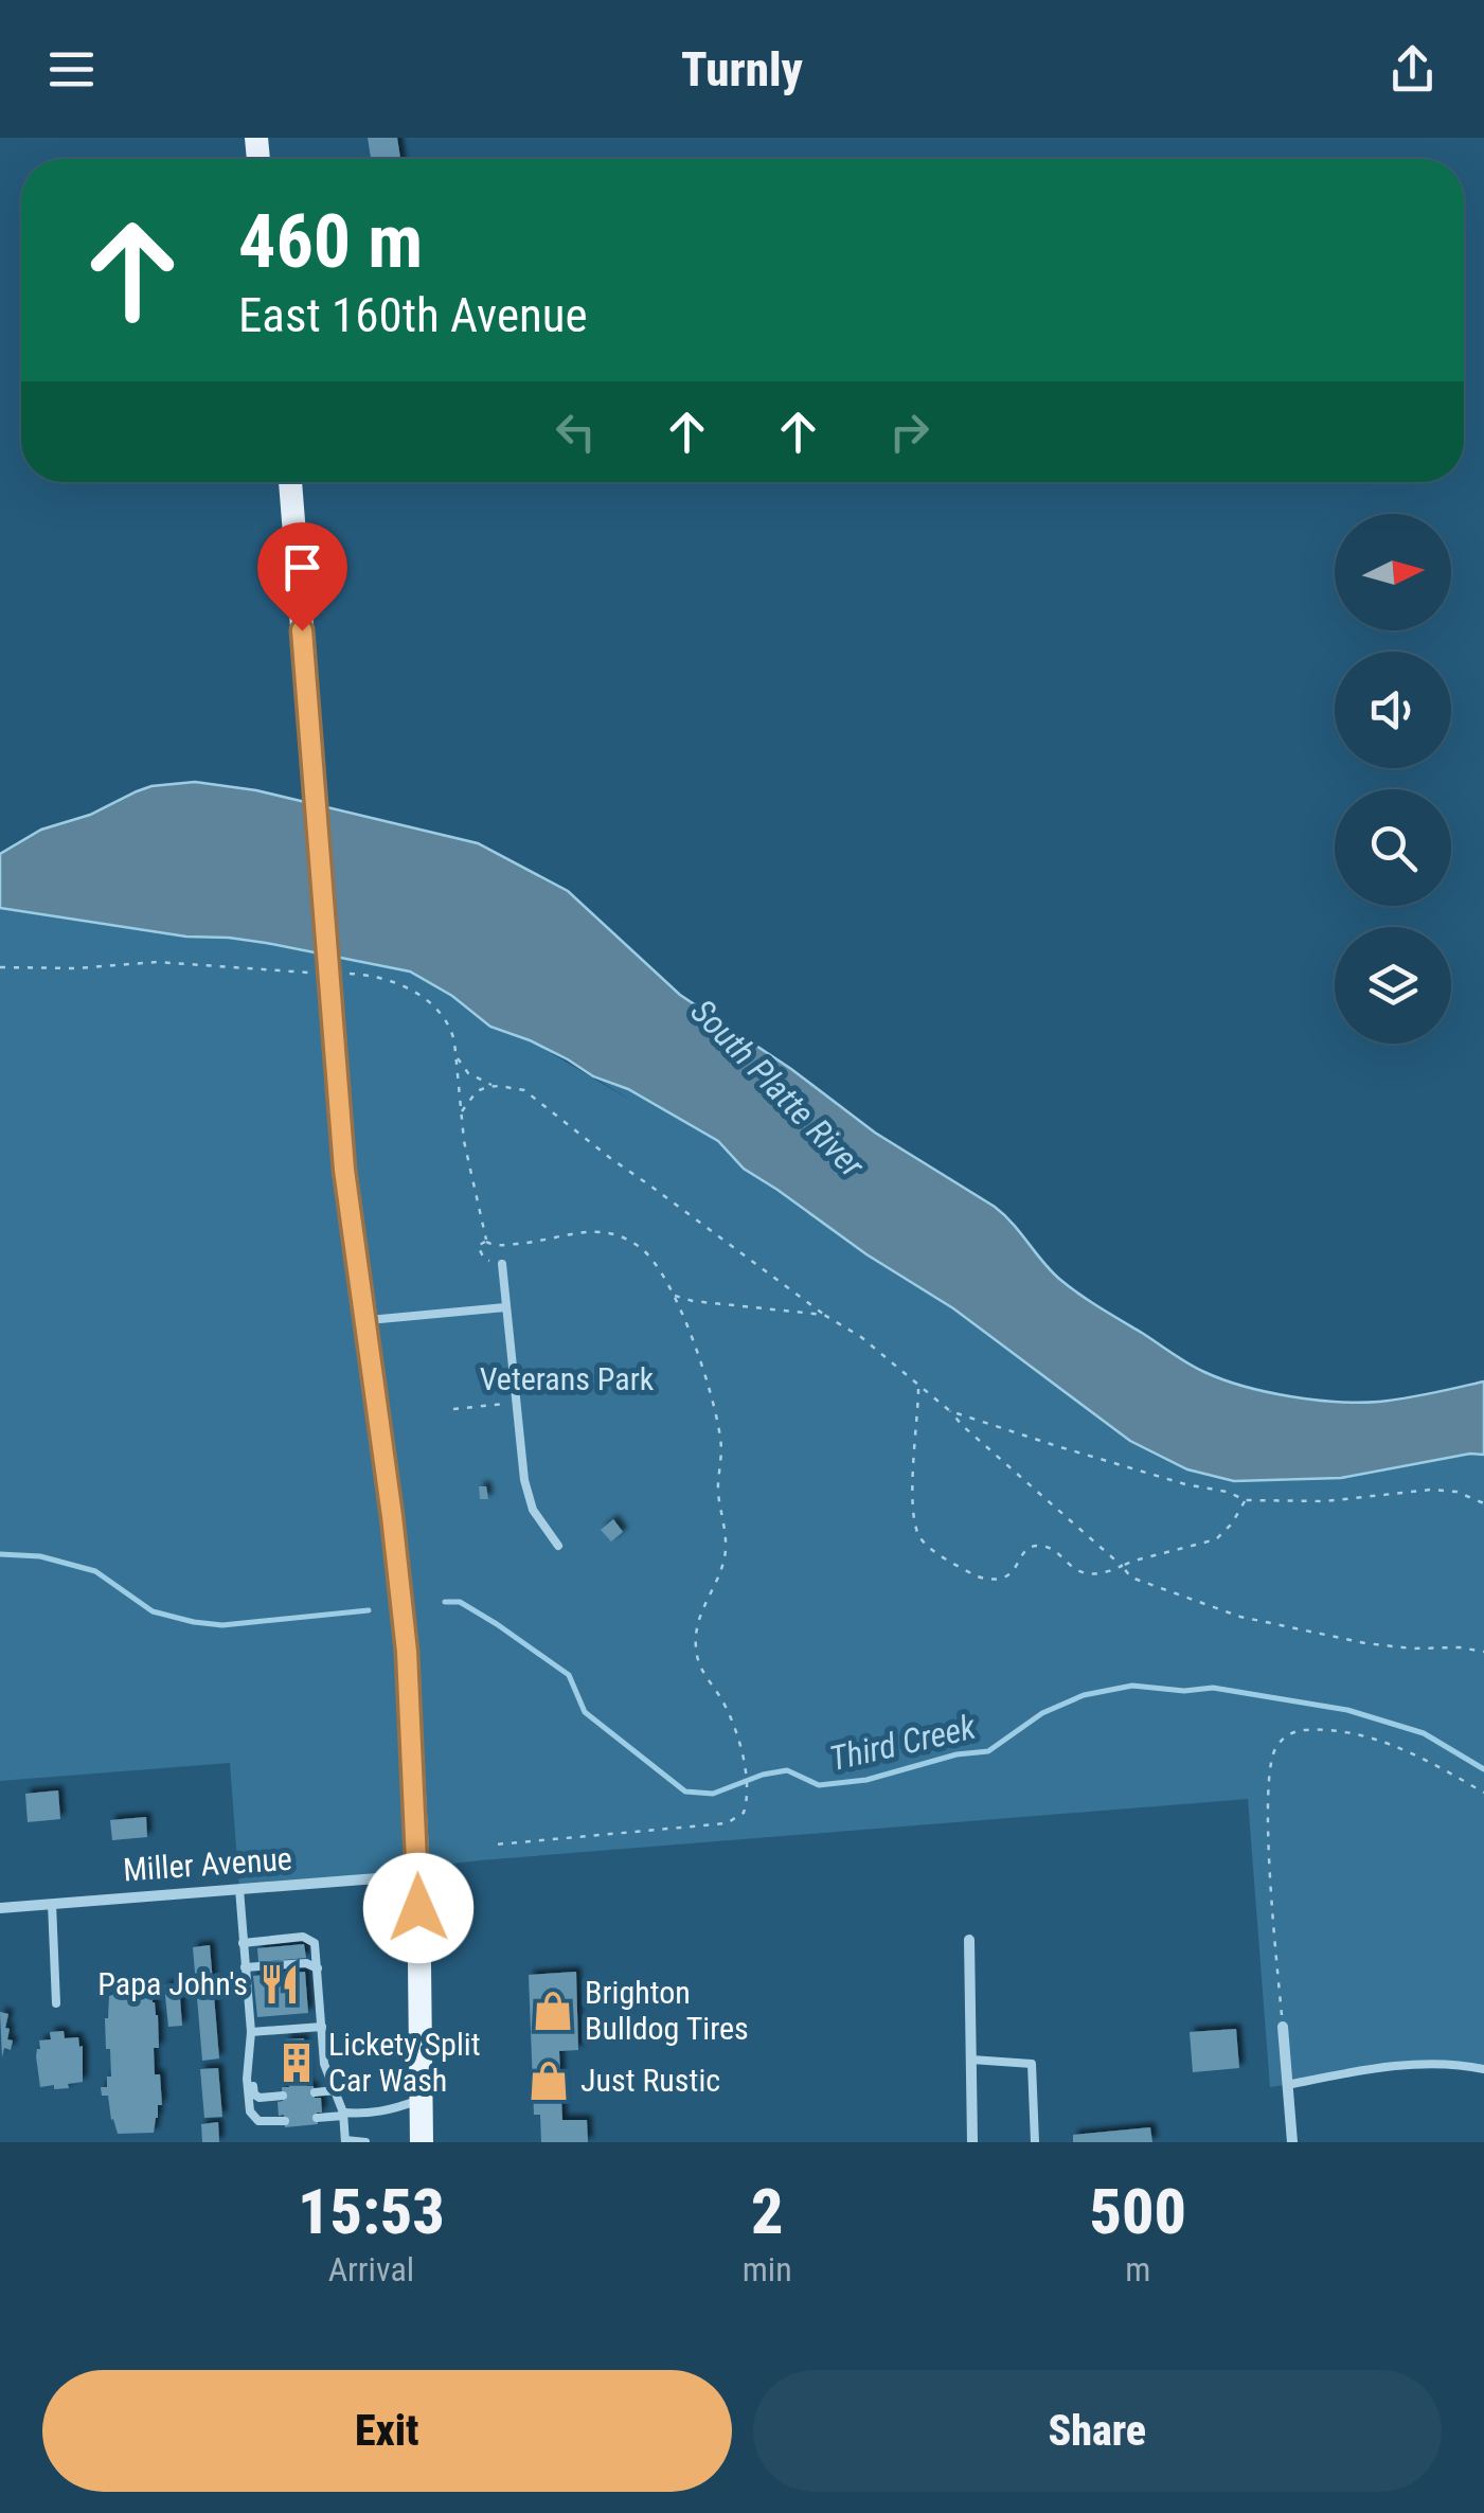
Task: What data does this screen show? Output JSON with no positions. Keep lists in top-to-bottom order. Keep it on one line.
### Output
{"streets":{"street":["Miller Avenue"]},"water":["South Platte River","Third Creek"],"parks":["Veterans Park"],"places":{"restaurant":["Papa John's"],"shop":["Brighton Bulldog Tires","Just Rustic"],"building":["Lickety Split Car Wash"]},"north":"right","page":{"header":"Turnly","turn":["460 m","East 160th Avenue"],"eta":["15:53","Arrival","2","min","500","m"],"buttons":["Exit","Share"]}}
